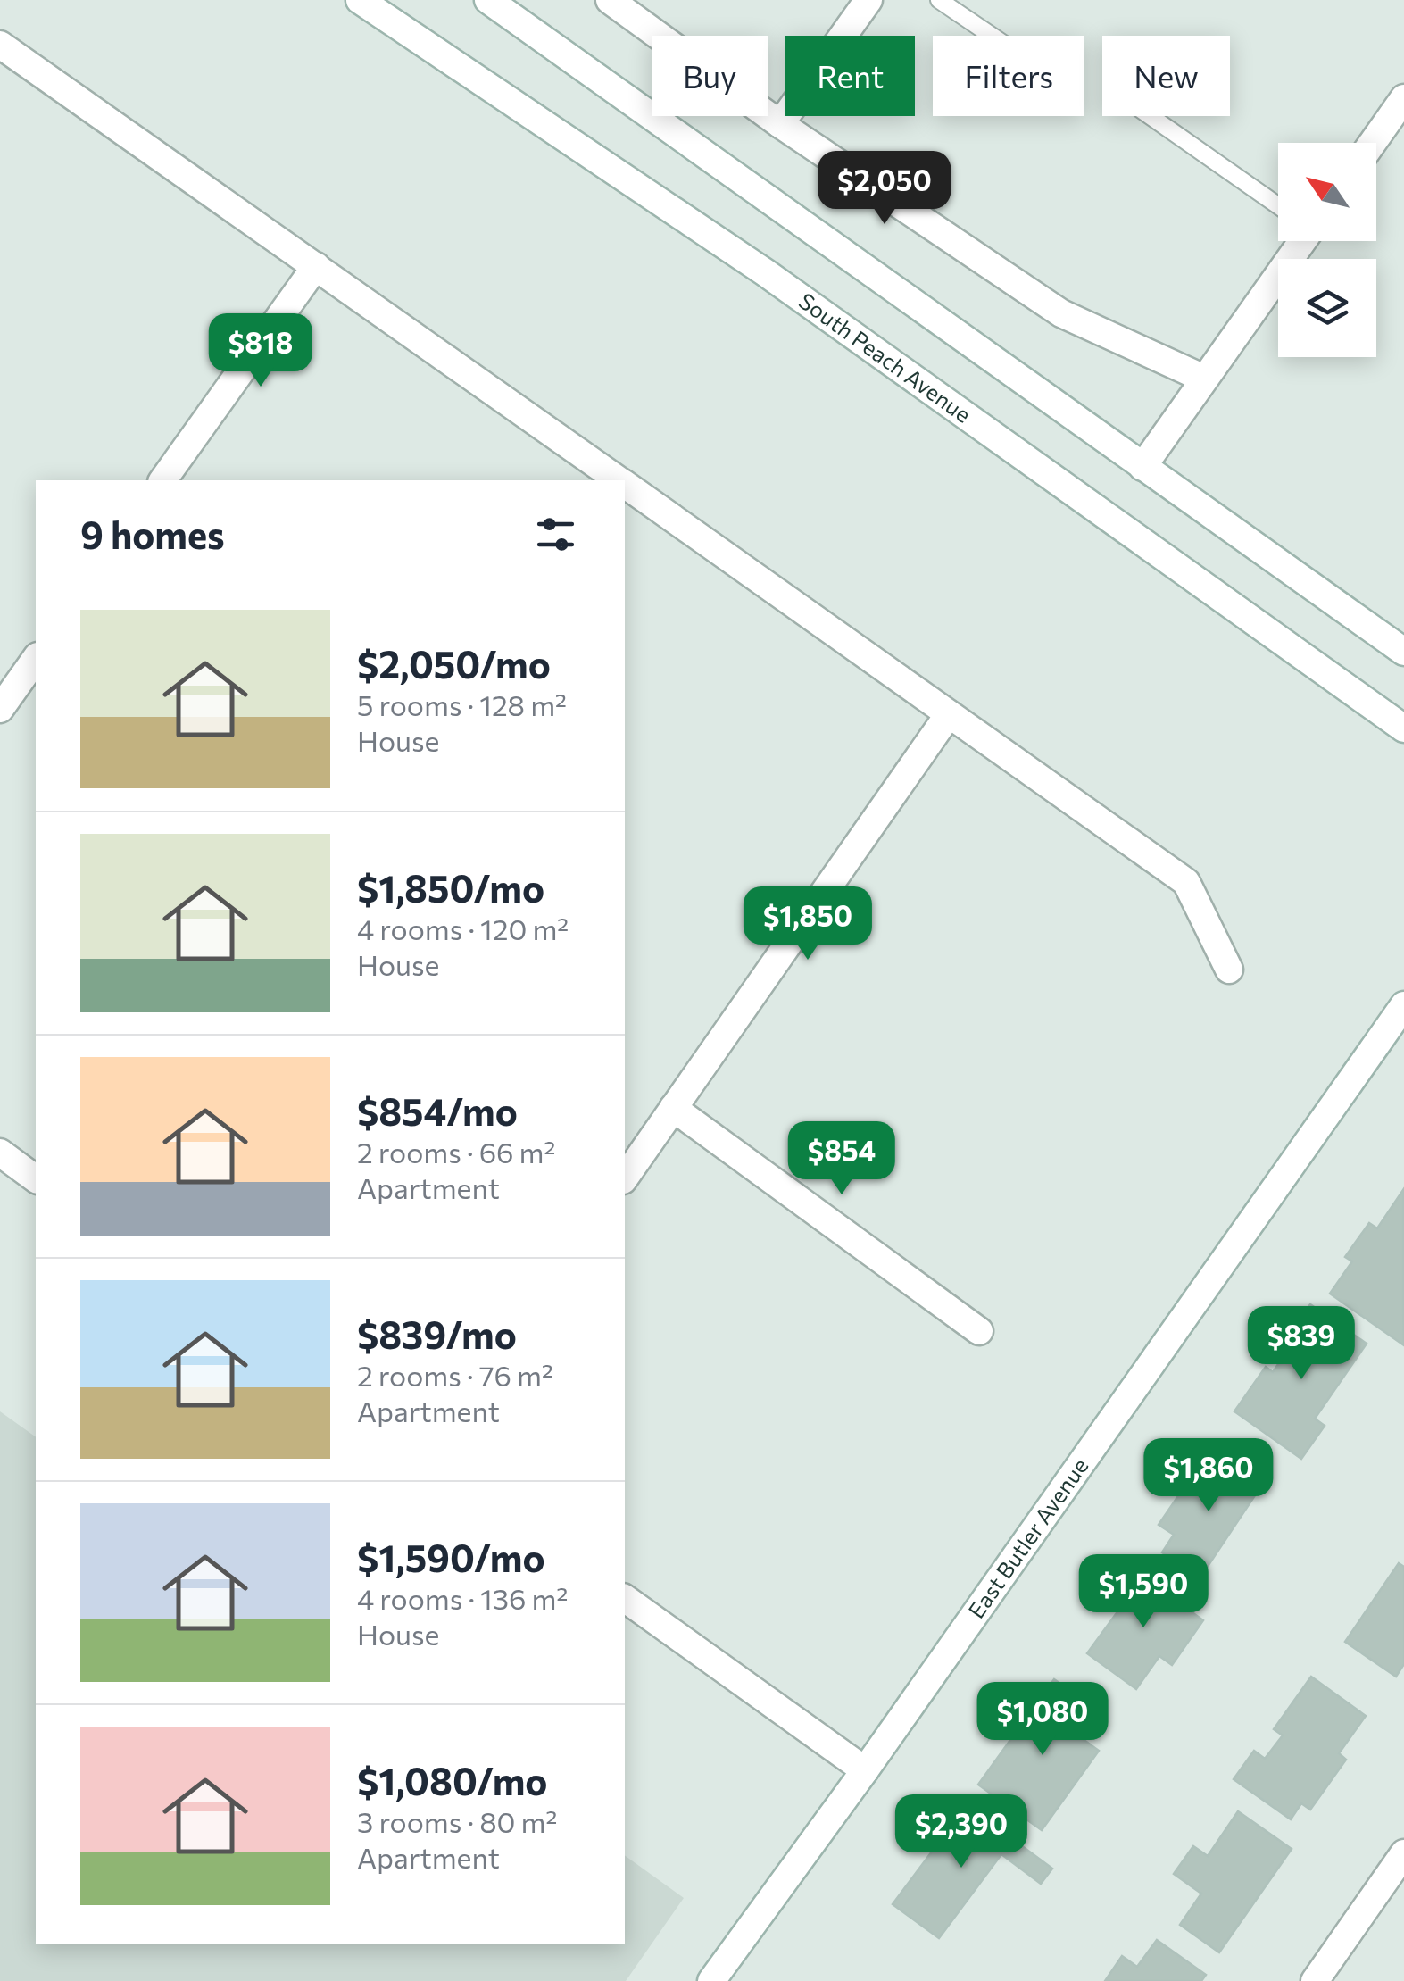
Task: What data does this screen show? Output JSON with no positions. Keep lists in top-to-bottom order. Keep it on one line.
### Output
{"streets":{"street":["South Peach Avenue","East Butler Avenue"]},"north":"top left","page":{"chip":["Buy","Rent","Filters","New"],"price":["$2,050","$818","$1,850","$854","$839","$1,860","$1,590","$1,080","$2,390"],"heading":"9 homes","list":[{"name":"$2,050/mo","note":"5 rooms · 128 m² · House"},{"name":"$1,850/mo","note":"4 rooms · 120 m² · House"},{"name":"$854/mo","note":"2 rooms · 66 m² · Apartment"},{"name":"$839/mo","note":"2 rooms · 76 m² · Apartment"},{"name":"$1,590/mo","note":"4 rooms · 136 m² · House"},{"name":"$1,080/mo","note":"3 rooms · 80 m² · Apartment"}]}}
